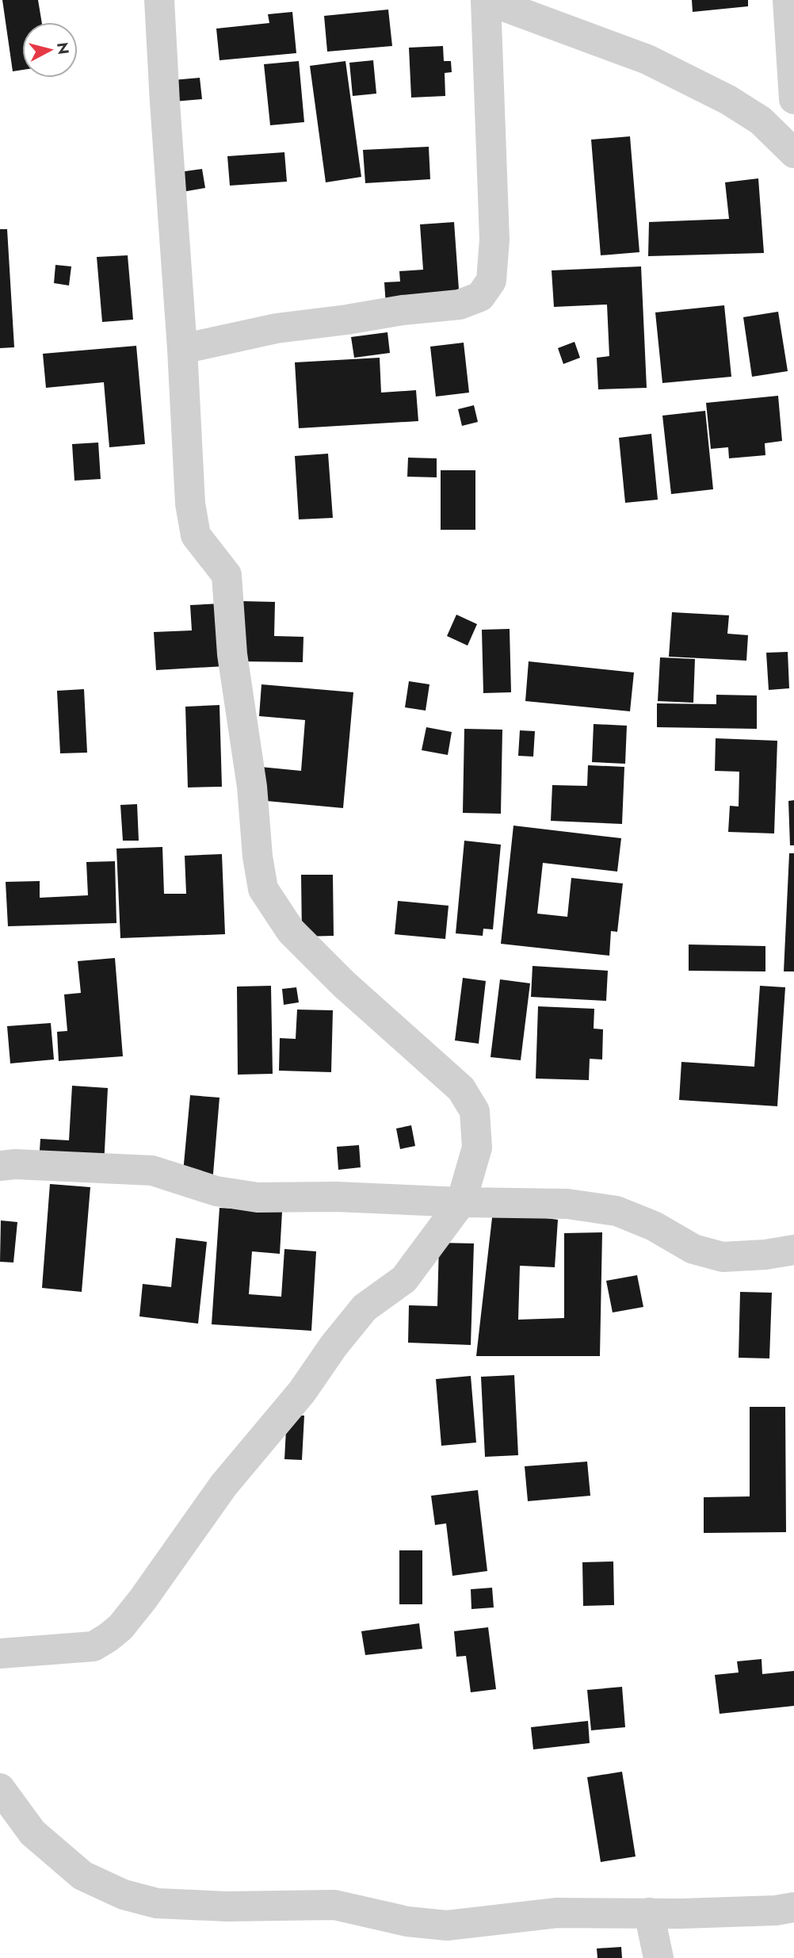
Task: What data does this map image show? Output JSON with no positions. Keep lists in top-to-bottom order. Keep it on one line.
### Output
{"north":"right"}
